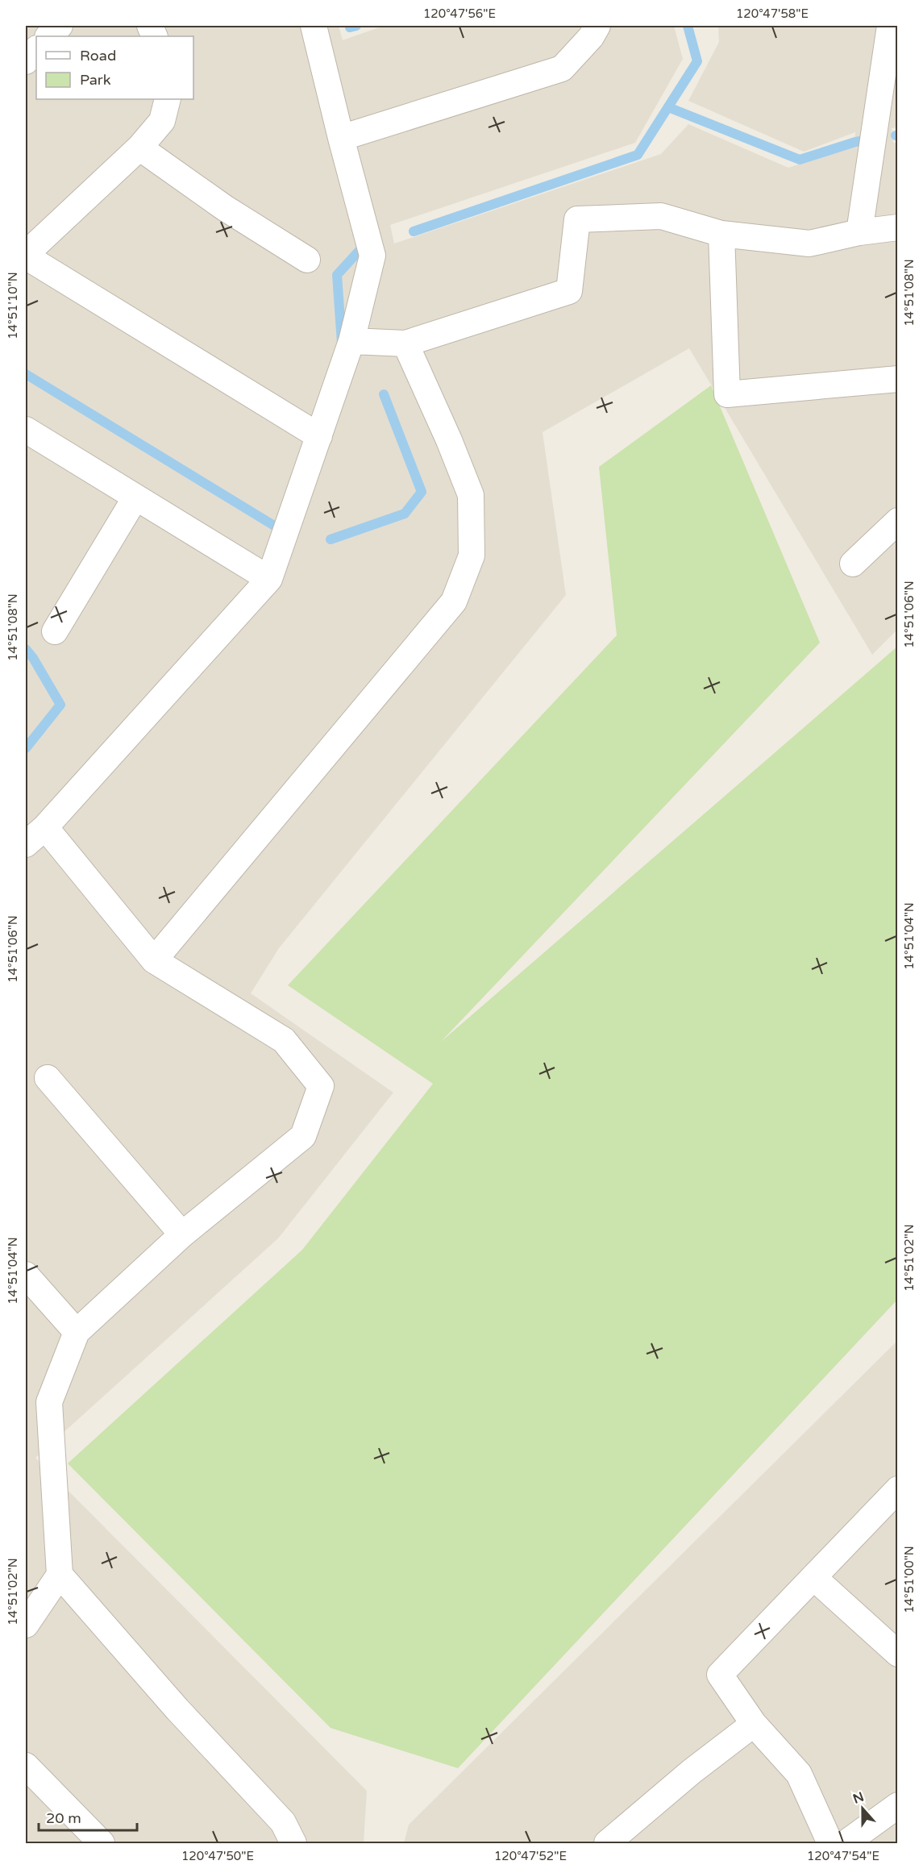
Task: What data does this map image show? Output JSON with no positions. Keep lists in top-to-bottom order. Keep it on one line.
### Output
{"legend":["Road","Park"],"scale_bar":"20 m","north":"top","coordinates":["120°47'56\"E","120°47'58\"E","14°51'08\"N","14°51'10\"N","14°51'06\"N","14°51'04\"N","14°51'02\"N","14°51'00\"N","120°47'50\"E","120°47'52\"E","120°47'54\"E"]}
